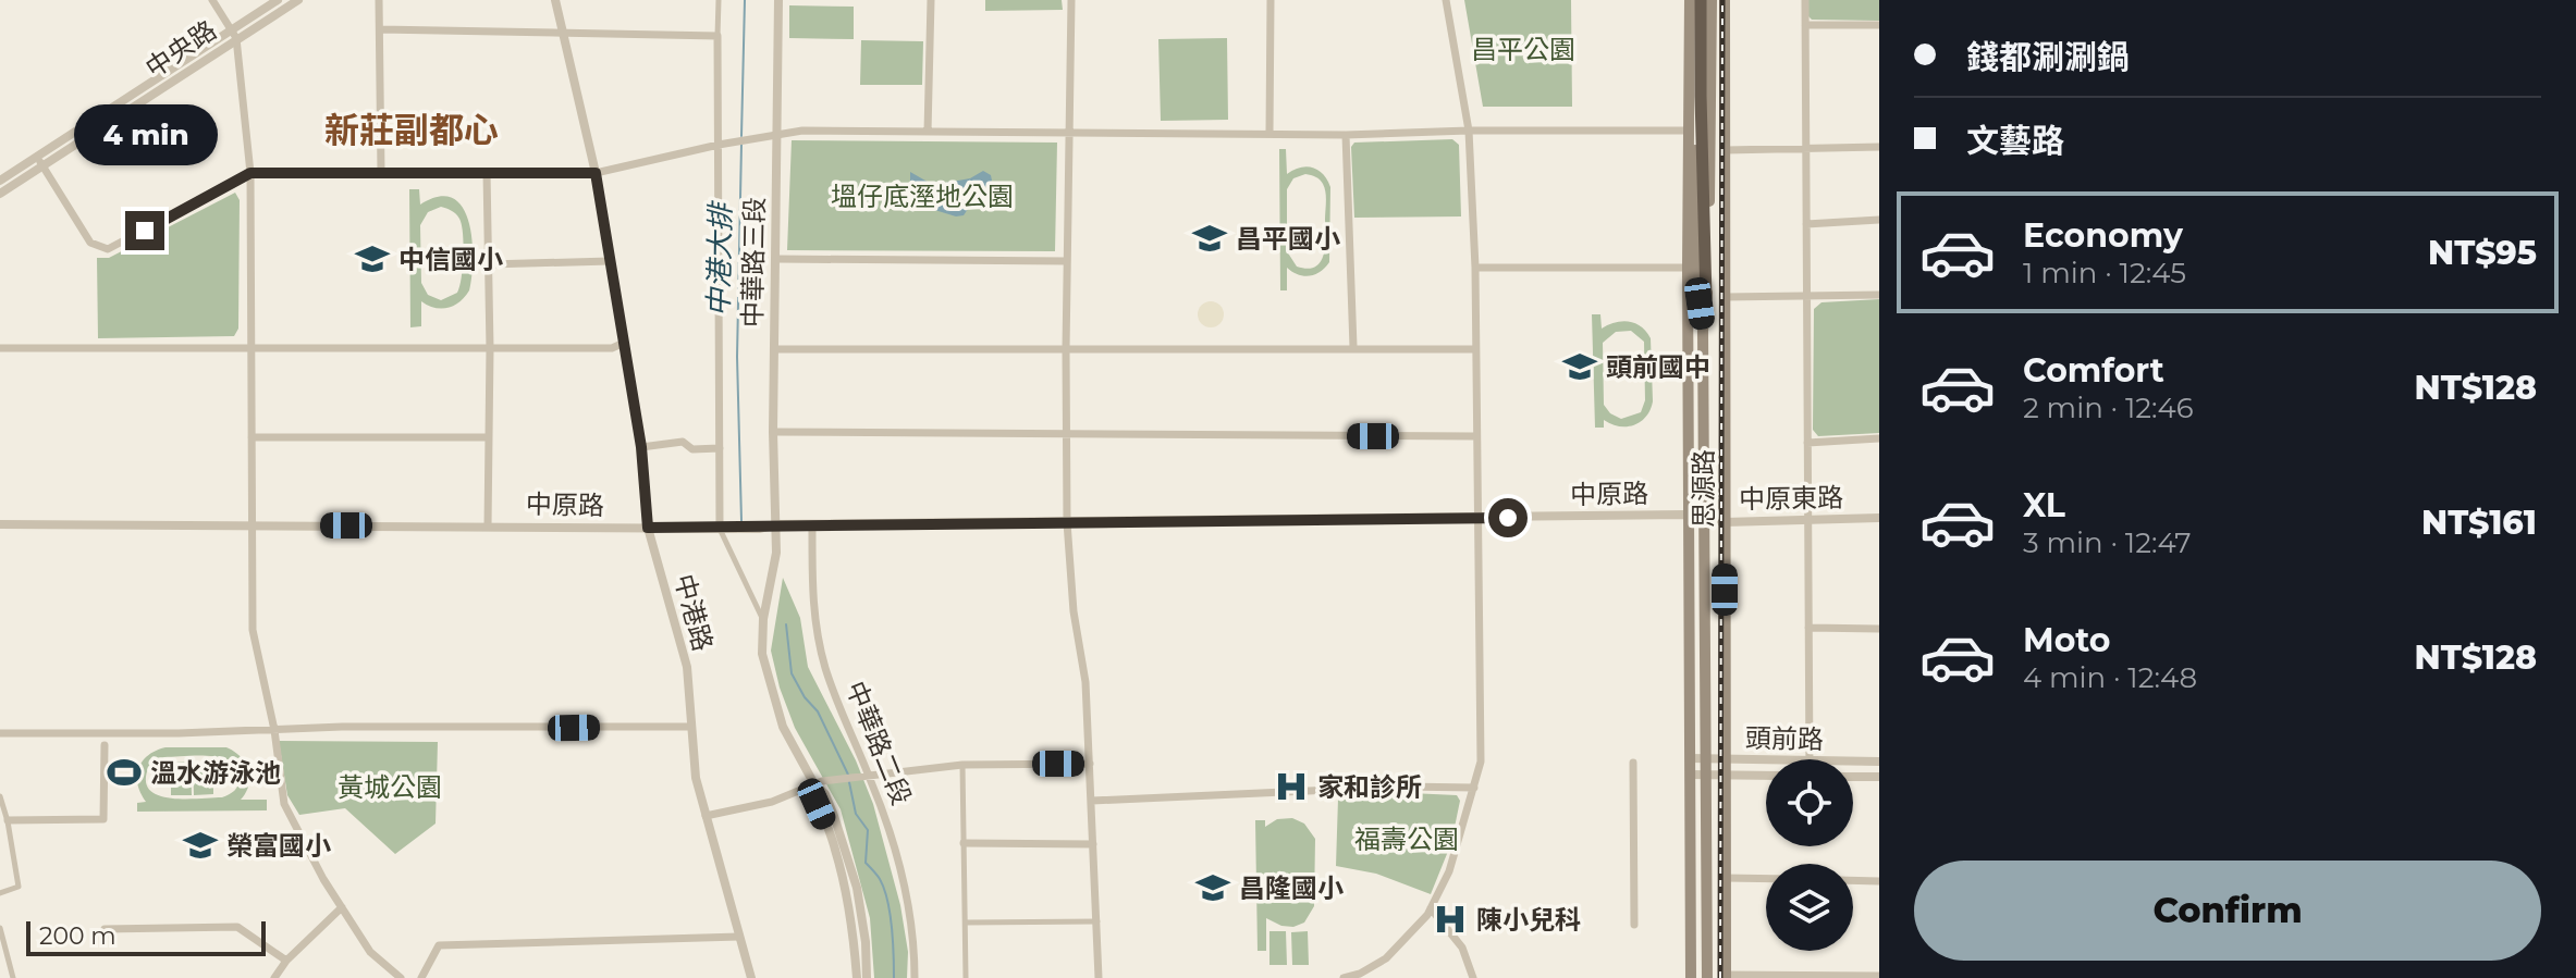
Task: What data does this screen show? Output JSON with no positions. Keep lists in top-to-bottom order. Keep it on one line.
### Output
{"streets":{"main road":["思源路"],"street":["中央路","中華路三段","中原路","中原東路","中港路","頭前路","中華路二段"]},"crossings":[["中華路三段","中原路"],["思源路","中原路"],["思源路","中原東路"],["思源路","頭前路"],["中原路","中原東路"],["中原路","中港路"],["中原路","中華路二段"]],"districts":["新莊副都心"],"water":["中港大排"],"parks":["昌平公園","塭仔底溼地公園","黃城公園","福壽公園"],"places":{"school or university":["昌平國小","中信國小","頭前國中","榮富國小","昌隆國小"],"sports":["溫水游泳池"],"hospital":["家和診所","陳小兒科"]},"scale_bar":"200 m","page":{"banner":["錢都涮涮鍋","文藝路"],"bubble":"4 min","list":[{"name":"Economy","note":"1 min · 12:45","value":"NT$95"},{"name":"Comfort","note":"2 min · 12:46","value":"NT$128"},{"name":"XL","note":"3 min · 12:47","value":"NT$161"},{"name":"Moto","note":"4 min · 12:48","value":"NT$128"}],"buttons":"Confirm","scale":"200 m"}}
